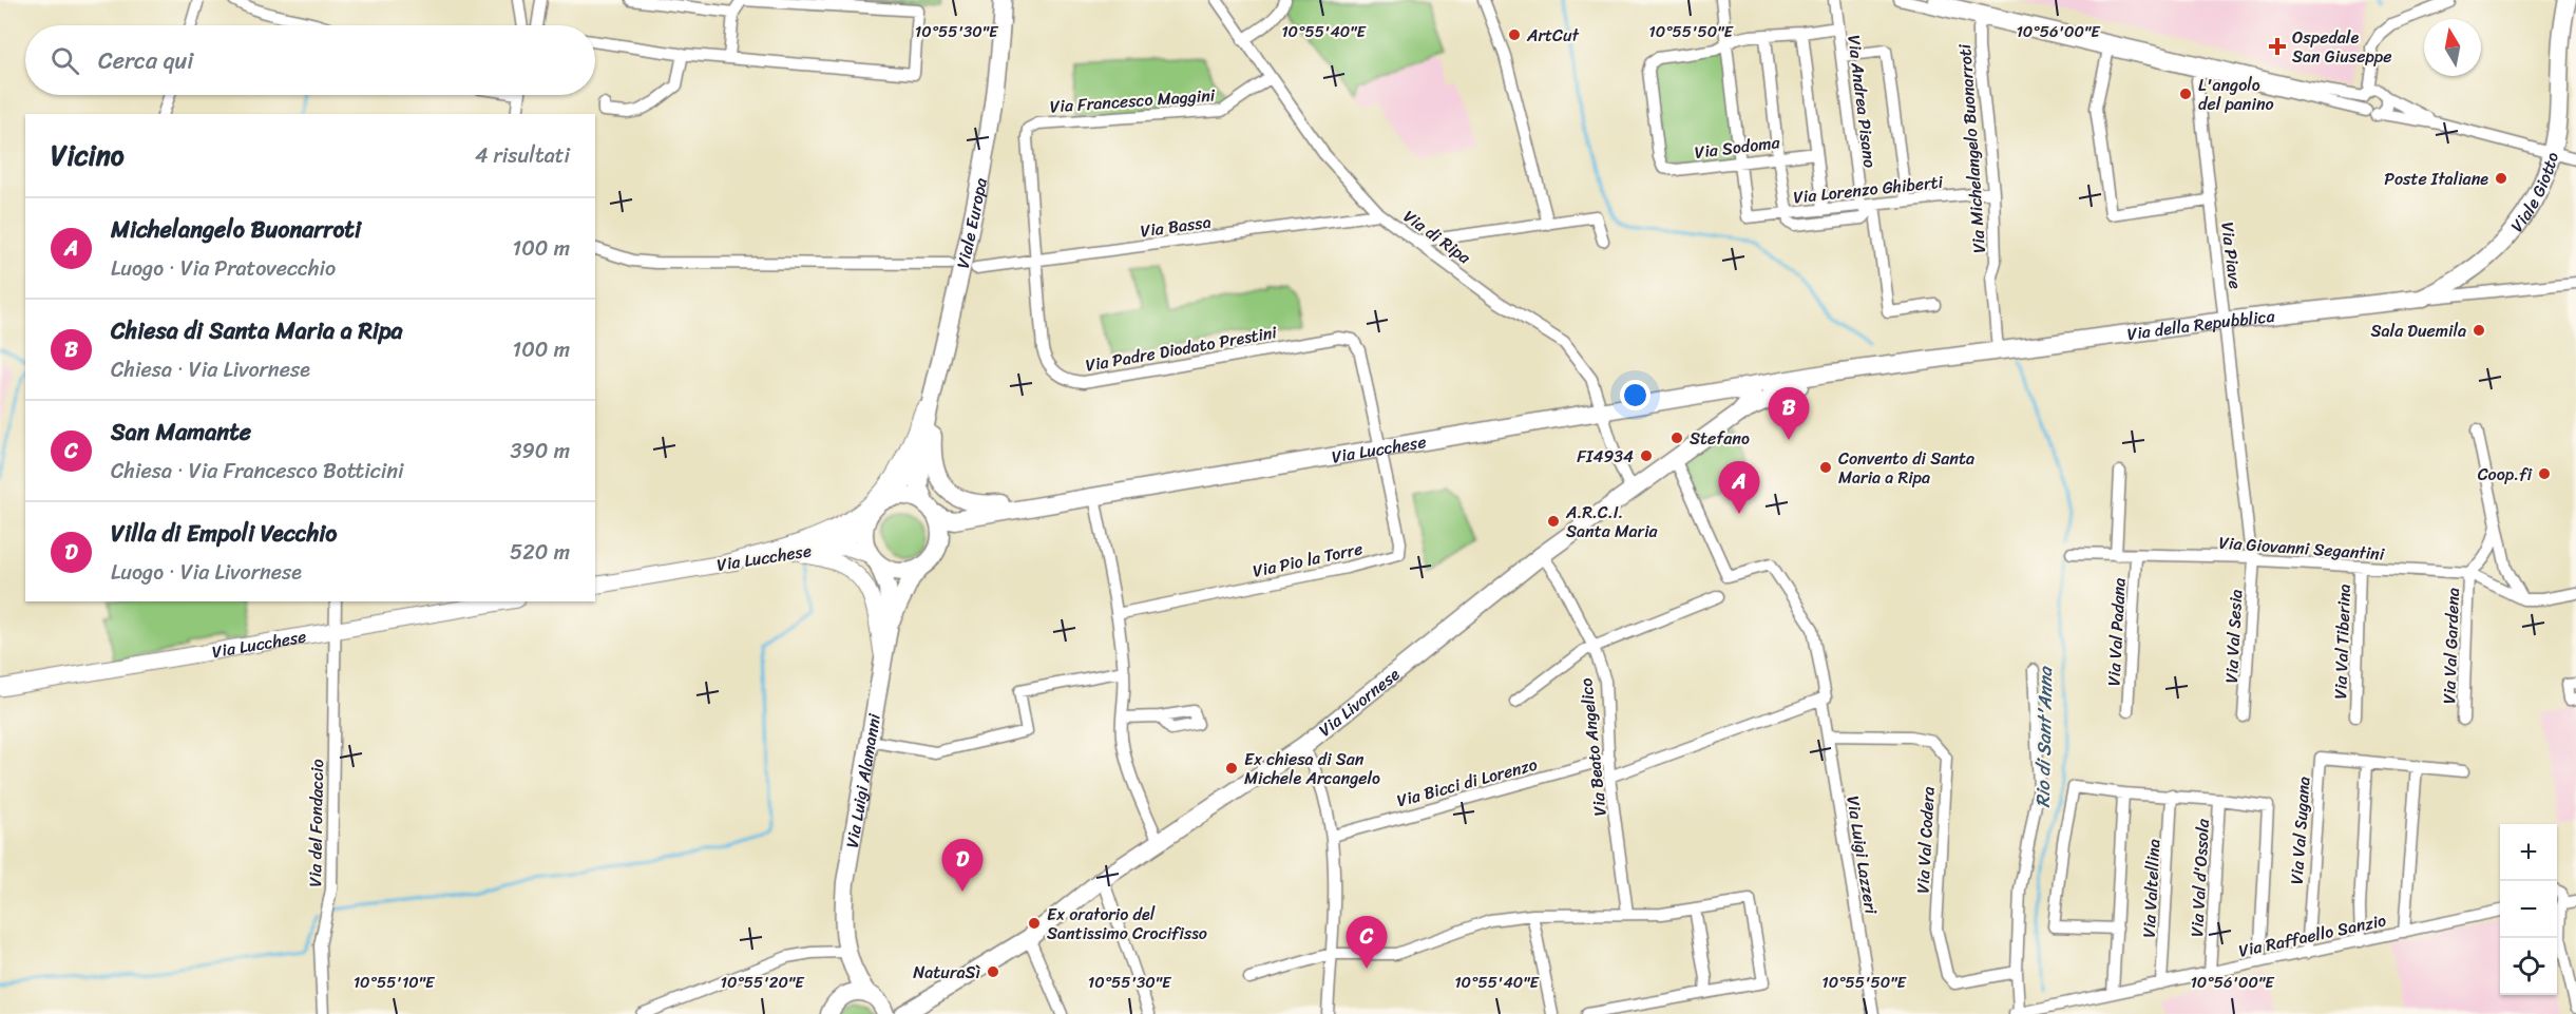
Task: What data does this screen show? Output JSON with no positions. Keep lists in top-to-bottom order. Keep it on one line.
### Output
{"streets":{"main road":["Viale Giotto","Viale Europa","Via della Repubblica","Via Lucchese","Via Livornese","Via Luigi Alamanni"],"street":["Via Francesco Maggini","Via Andrea Pisano","Via Sodoma","Via Michelangelo Buonarroti","Via Lorenzo Ghiberti","Via Bassa","Via di Ripa","Via Piave","Via Padre Diodato Prestini","Via Giovanni Segantini","Via Pio la Torre","Via Val Padana","Via Val Sesia","Via Val Tiberina","Via Val Gardena","Via Beato Angelico","Via Bicci di Lorenzo","Via del Fondaccio","Via Val Sugana","Via Val Codera","Via Luigi Lazzeri","Via Val d'Ossola","Via Valtellina","Via Raffaello Sanzio"]},"crossings":[["Via Francesco Maggini","Via di Ripa"],["Via Francesco Maggini","Via Padre Diodato Prestini"],["Via Andrea Pisano","Via Lorenzo Ghiberti"],["Via Sodoma","Via Lorenzo Ghiberti"],["Via Michelangelo Buonarroti","Via Lorenzo Ghiberti"],["Via Michelangelo Buonarroti","Via della Repubblica"],["Viale Giotto","Via della Repubblica"],["Viale Europa","Via Lucchese"],["Viale Europa","Via Luigi Alamanni"],["Via Bassa","Via di Ripa"],["Via Bassa","Via Padre Diodato Prestini"],["Via di Ripa","Via Lucchese"],["Via di Ripa","Via Livornese"],["Via Piave","Via della Repubblica"],["Via Piave","Via Giovanni Segantini"],["Via Piave","Via Val Sesia"],["Via della Repubblica","Via Lucchese"],["Via della Repubblica","Via Livornese"],["Via Padre Diodato Prestini","Via Pio la Torre"],["Via Lucchese","Via Pio la Torre"],["Via Lucchese","Via Livornese"],["Via Lucchese","Via Luigi Alamanni"],["Via Lucchese","Via del Fondaccio"],["Via Giovanni Segantini","Via Val Padana"],["Via Giovanni Segantini","Via Val Sesia"],["Via Giovanni Segantini","Via Val Tiberina"],["Via Giovanni Segantini","Via Val Gardena"],["Via Livornese","Via Beato Angelico"],["Via Livornese","Via Luigi Lazzeri"],["Via Beato Angelico","Via Bicci di Lorenzo"],["Via Val Sugana","Via Raffaello Sanzio"],["Via Val Codera","Via Luigi Lazzeri"],["Via Val d'Ossola","Via Valtellina"],["Via Val d'Ossola","Via Raffaello Sanzio"],["Via Valtellina","Via Raffaello Sanzio"]],"water":["Rio di Sant'Anna"],"places":{"other":["ArtCut","L'angolo del panino","Poste Italiane","Sala Duemila","Stefano","FI4934","Convento di Santa Maria a Ripa","Coop.fi","A.R.C.I. Santa Maria","Ex chiesa di San Michele Arcangelo","Ex oratorio del Santissimo Crocifisso","NaturaSì"],"health":["Ospedale San Giuseppe"]},"north":"top","page":{"search":"Cerca qui","heading":["Vicino","4 risultati"],"list":[{"mark":"A","name":"Michelangelo Buonarroti","note":"Luogo · Via Pratovecchio","value":"100 m"},{"mark":"B","name":"Chiesa di Santa Maria a Ripa","note":"Chiesa · Via Livornese","value":"100 m"},{"mark":"C","name":"San Mamante","note":"Chiesa · Via Francesco Botticini","value":"390 m"},{"mark":"D","name":"Villa di Empoli Vecchio","note":"Luogo · Via Livornese","value":"520 m"}],"pins":["B","A","D","C"],"map_buttons":["+","−"]},"coordinates":["10°55'50\"E","10°56'00\"E","10°55'30\"E","10°55'40\"E","10°55'10\"E","10°55'20\"E"]}
